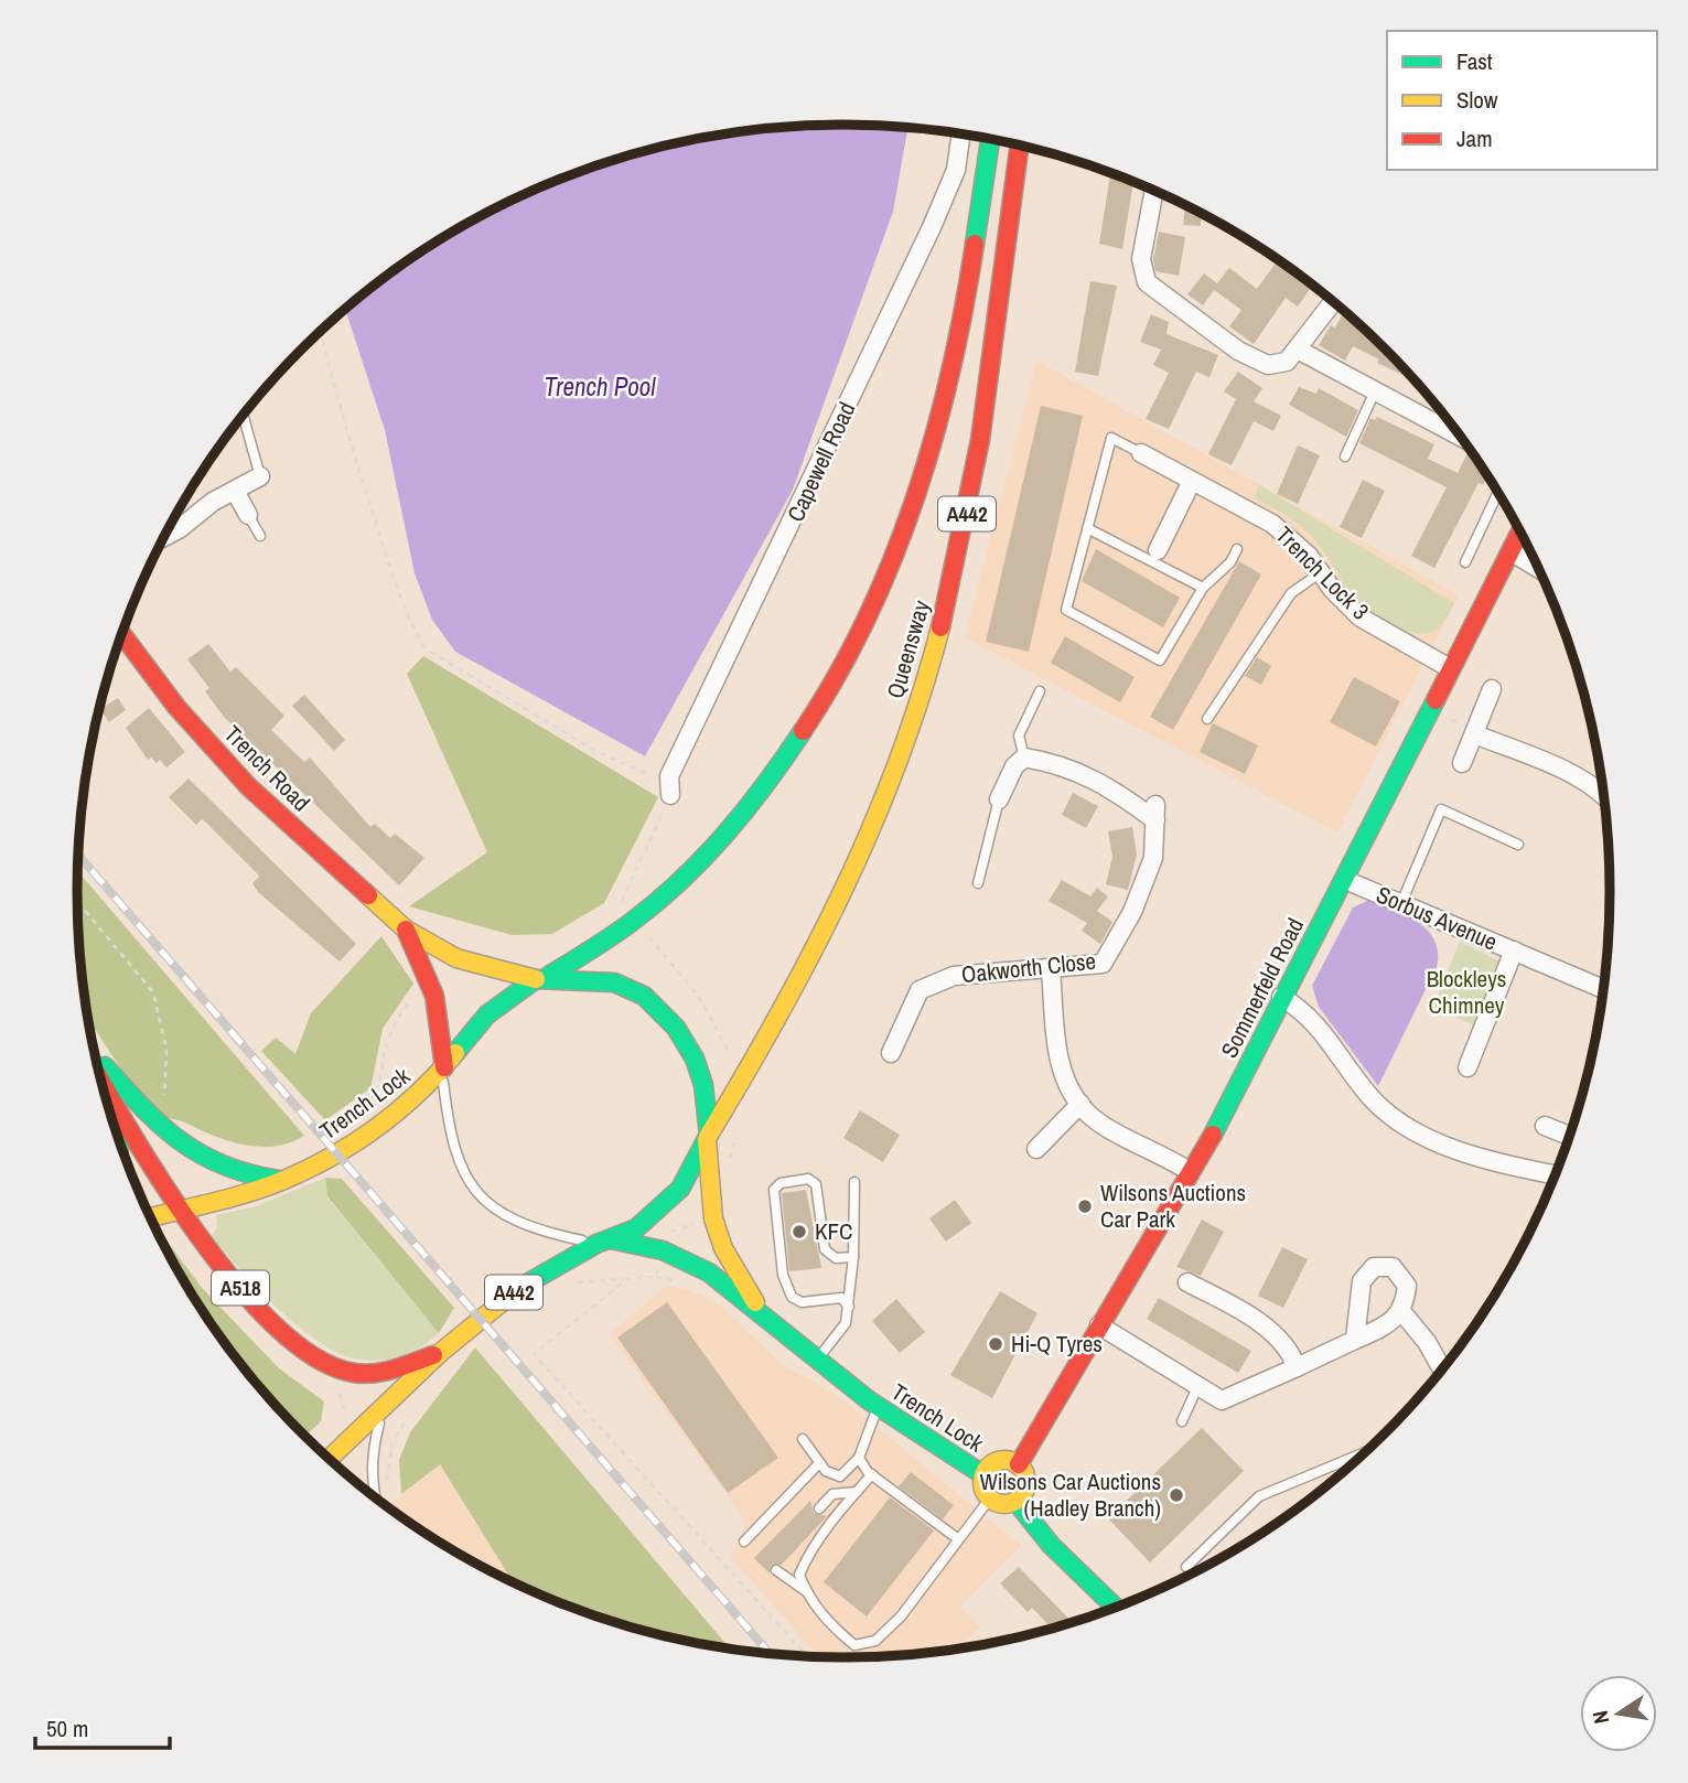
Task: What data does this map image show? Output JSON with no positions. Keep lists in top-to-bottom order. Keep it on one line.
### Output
{"streets":{"main road":["A442","Queensway","Trench Road","Sommerfeld Road","Trench Lock","A518"],"street":["Capewell Road","Trench Lock 3","Sorbus Avenue","Oakworth Close"]},"crossings":[["A442","Queensway"],["A442","Trench Lock"],["A442","A518"],["Trench Lock 3","Sommerfeld Road"],["Queensway","Trench Lock"],["Sorbus Avenue","Sommerfeld Road"],["Sommerfeld Road","Trench Lock"],["Trench Lock","A518"]],"water":["Trench Pool"],"parks":["Blockleys Chimney"],"places":["Wilsons Auctions Car Park","KFC","Hi-Q Tyres","Wilsons Car Auctions (Hadley Branch)"],"legend":["Fast","Slow","Jam"],"scale_bar":"50 m","north":"left"}
